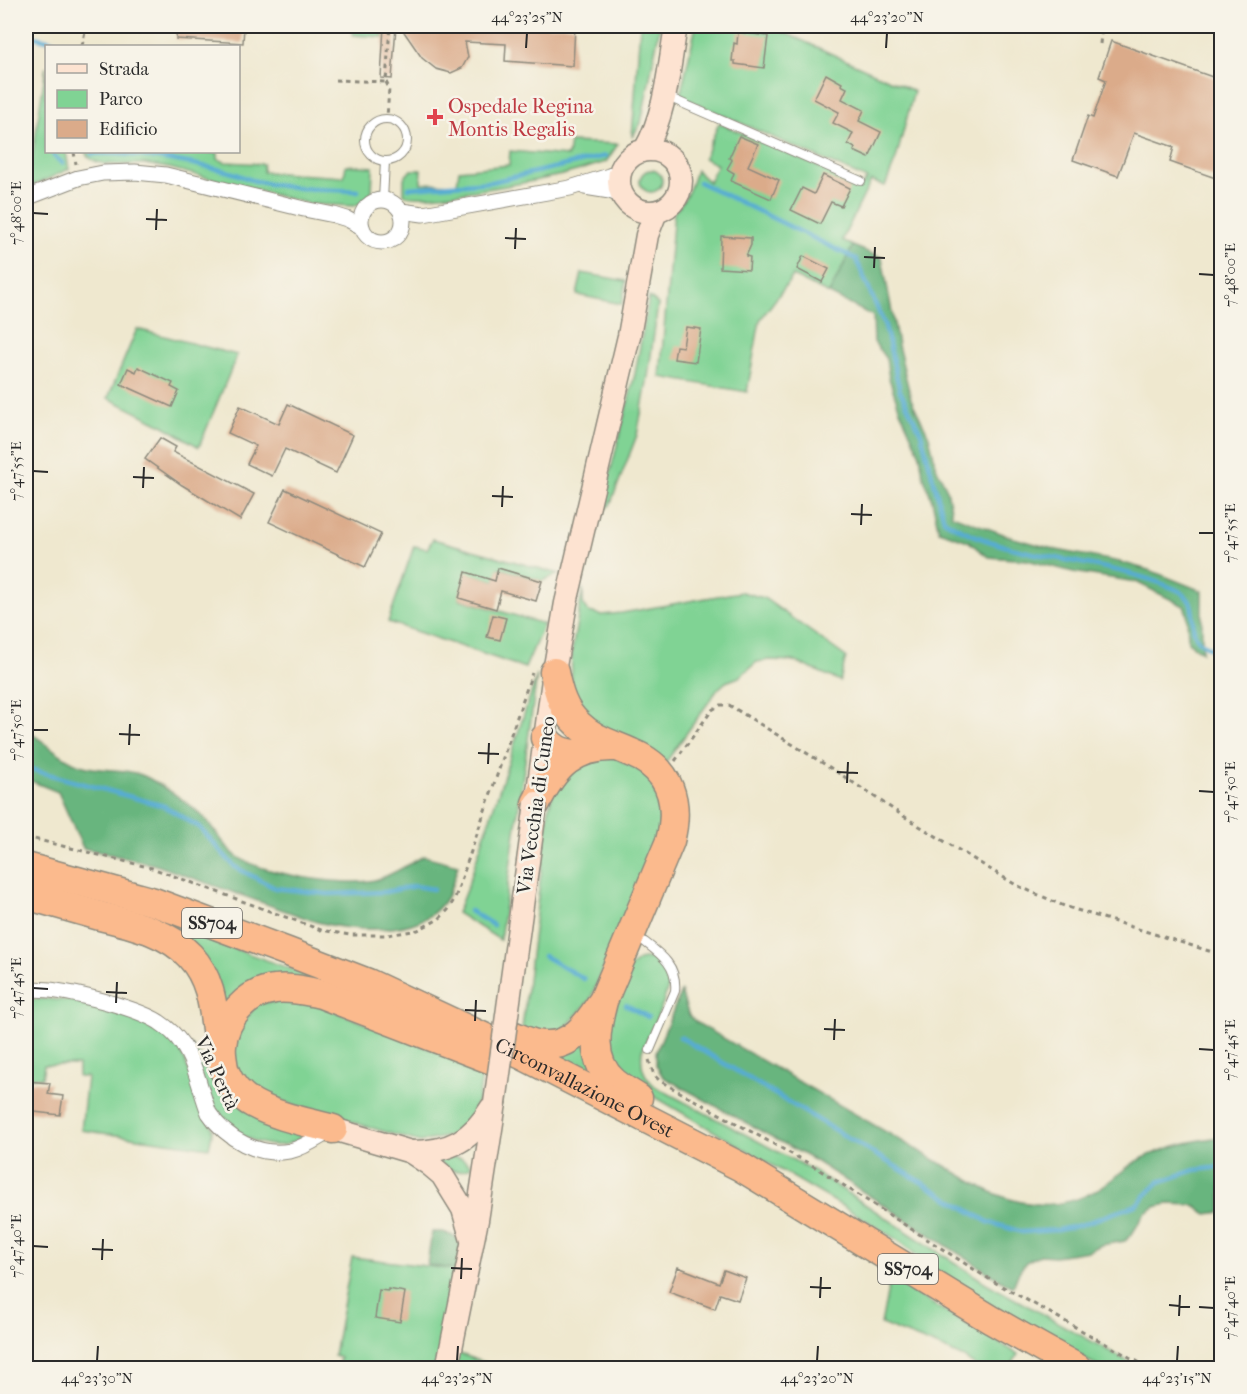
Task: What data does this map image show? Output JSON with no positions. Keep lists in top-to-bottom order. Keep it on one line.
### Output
{"streets":{"highway":["SS704","Circonvallazione Ovest"],"street":["Via Vecchia di Cuneo","Via Pertà"]},"places":{"health":["Ospedale Regina Montis Regalis"]},"legend":["Strada","Parco","Edificio"],"coordinates":["44°23'25\"N","44°23'20\"N","7°48'00\"E","7°47'55\"E","7°47'50\"E","7°47'45\"E","7°47'40\"E","44°23'30\"N","44°23'15\"N"]}
